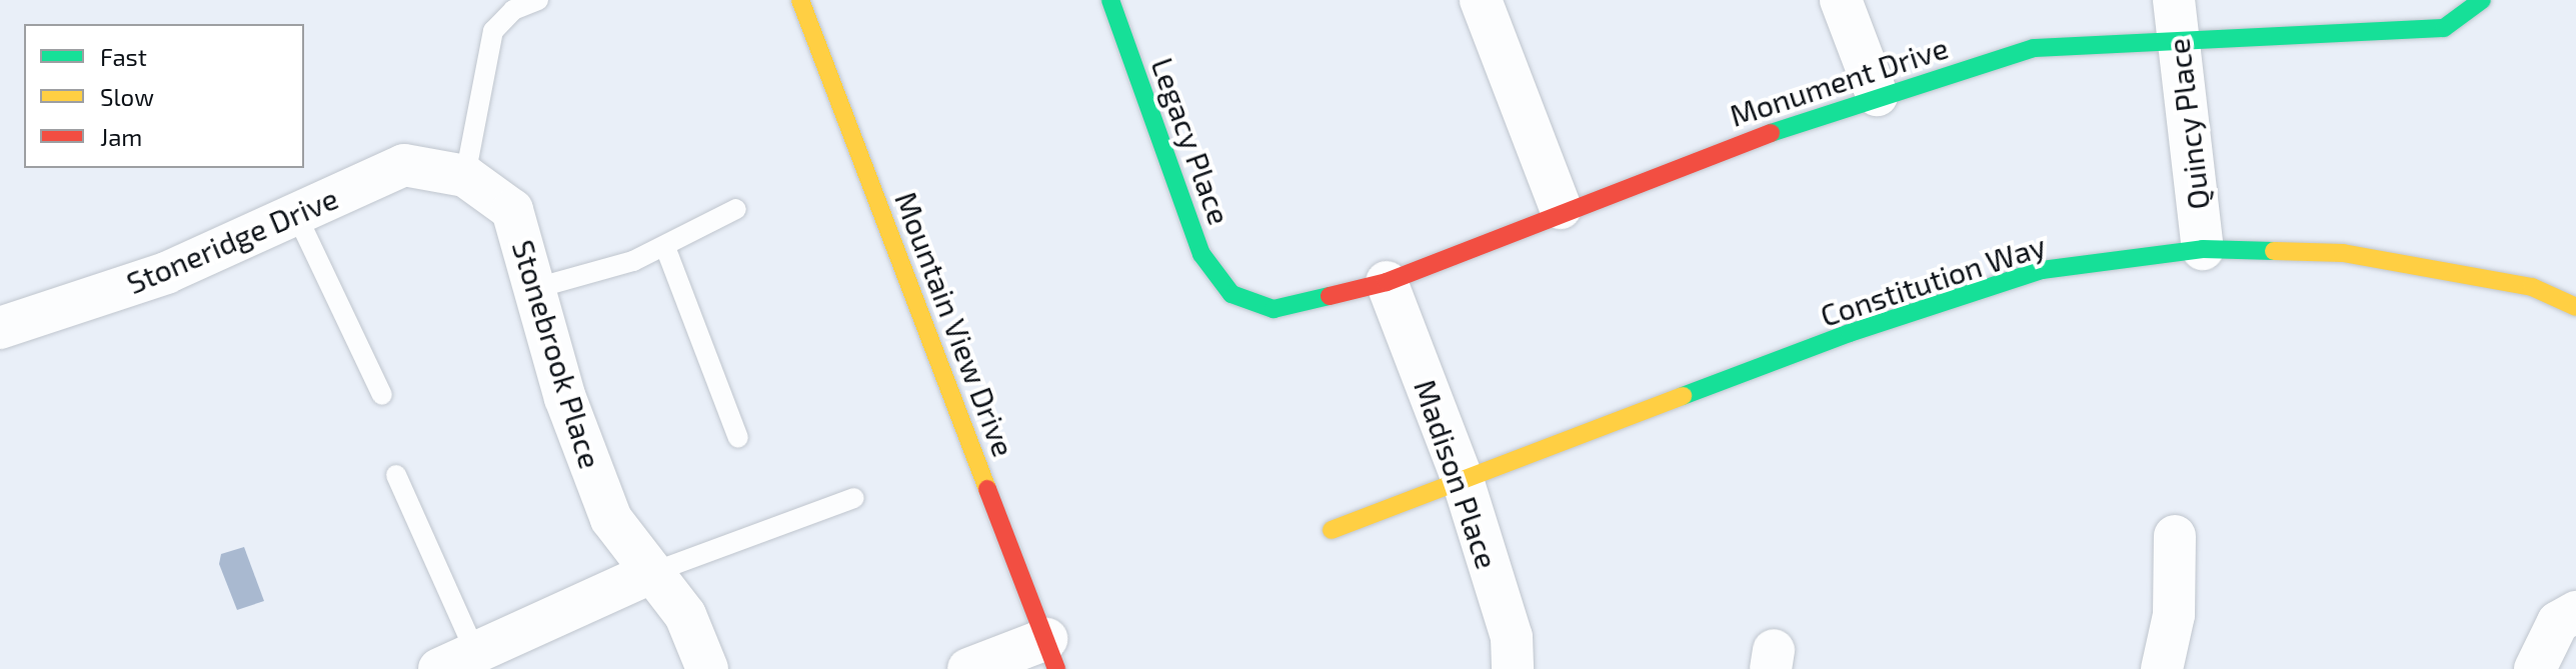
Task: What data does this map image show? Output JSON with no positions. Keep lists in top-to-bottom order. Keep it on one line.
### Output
{"streets":{"street":["Monument Drive","Quincy Place","Legacy Place","Stoneridge Drive","Constitution Way","Mountain View Drive","Stonebrook Place","Madison Place"]},"crossings":[["Monument Drive","Quincy Place"],["Monument Drive","Legacy Place"],["Monument Drive","Madison Place"],["Quincy Place","Constitution Way"],["Stoneridge Drive","Stonebrook Place"],["Constitution Way","Madison Place"]],"legend":["Fast","Slow","Jam"]}
